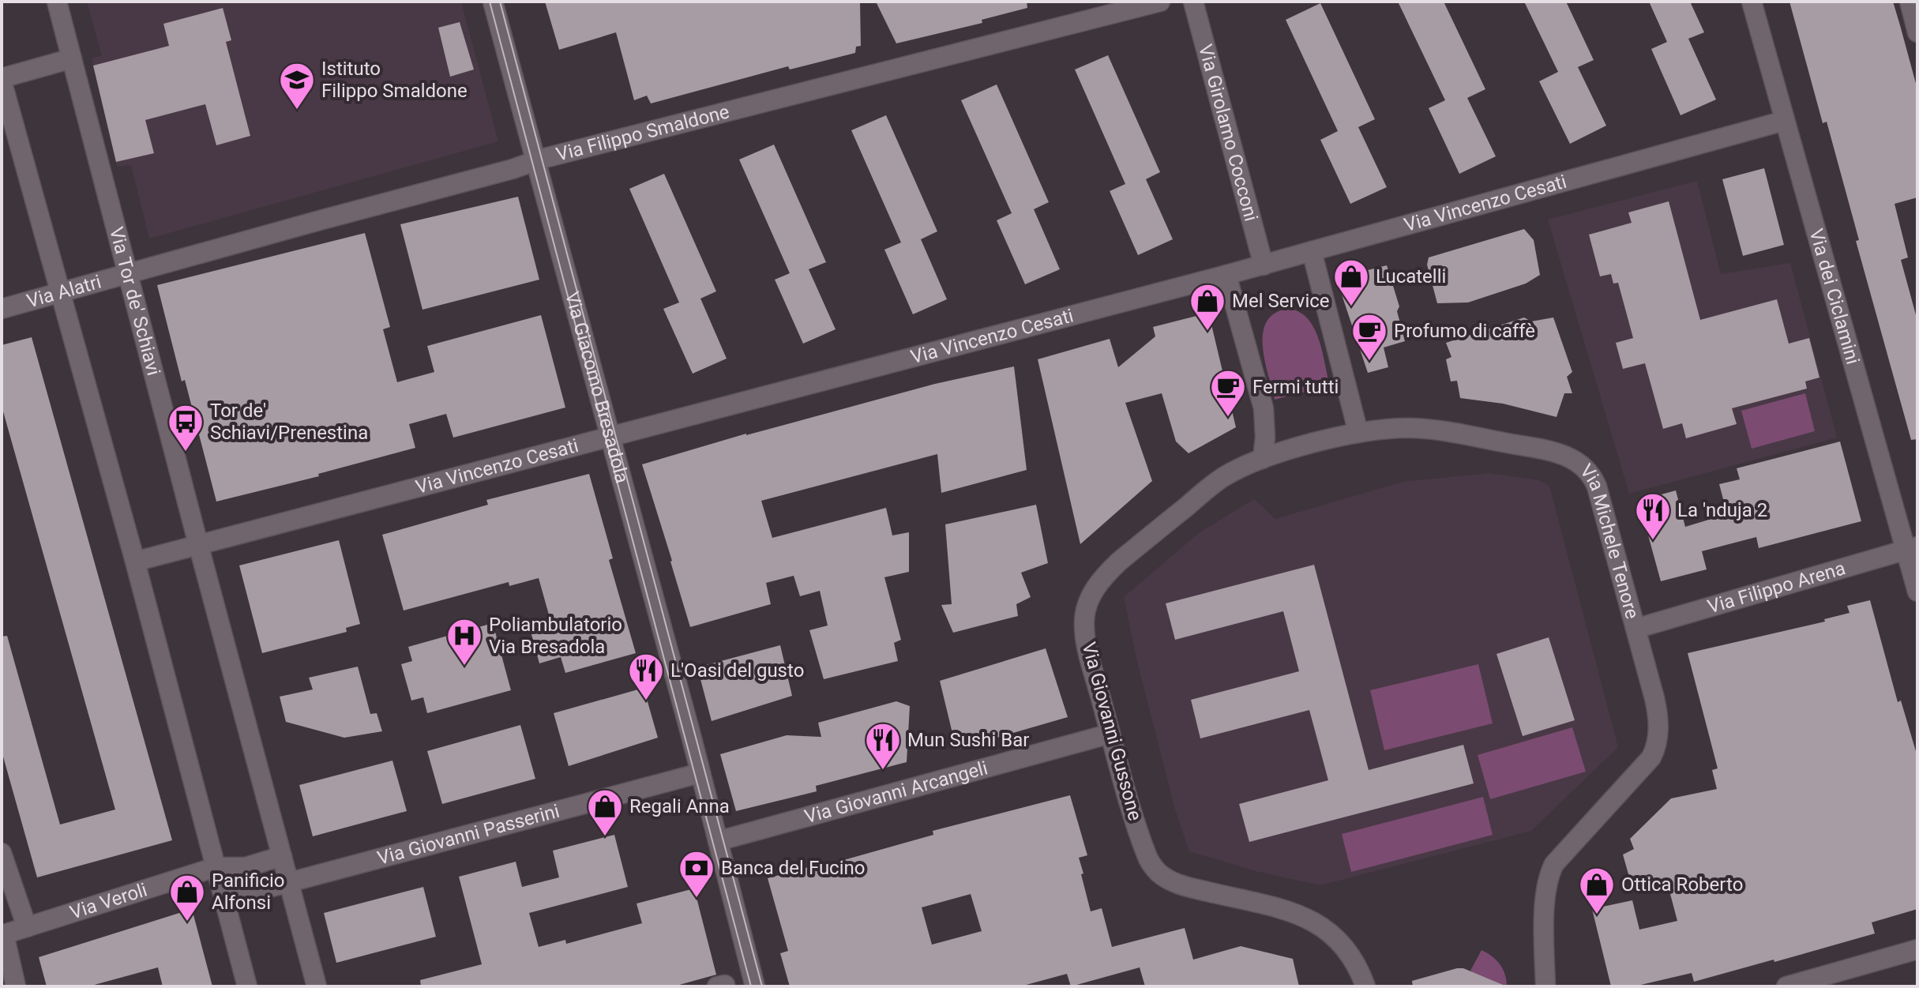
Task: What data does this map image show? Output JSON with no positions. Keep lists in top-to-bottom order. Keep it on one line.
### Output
{"streets":{"street":["Via Filippo Smaldone","Via Girolamo Cocconi","Via Vincenzo Cesati","Via Alatri","Via dei Ciclamini","Via Tor de' Schiavi","Via Giacomo Bresadola","Via Michele Tenore","Via Filippo Arena","Via Giovanni Gussone","Via Giovanni Arcangeli","Via Giovanni Passerini","Via Veroli"]},"crossings":[["Via Filippo Smaldone","Via Alatri"],["Via Filippo Smaldone","Via Tor de' Schiavi"],["Via Filippo Smaldone","Via Giacomo Bresadola"],["Via Girolamo Cocconi","Via Vincenzo Cesati"],["Via Vincenzo Cesati","Via dei Ciclamini"],["Via Vincenzo Cesati","Via Tor de' Schiavi"],["Via Vincenzo Cesati","Via Giacomo Bresadola"],["Via Alatri","Via Tor de' Schiavi"],["Via dei Ciclamini","Via Filippo Arena"],["Via Tor de' Schiavi","Via Giovanni Passerini"],["Via Giacomo Bresadola","Via Giovanni Arcangeli"],["Via Giacomo Bresadola","Via Giovanni Passerini"],["Via Michele Tenore","Via Filippo Arena"],["Via Michele Tenore","Via Giovanni Gussone"],["Via Giovanni Gussone","Via Giovanni Arcangeli"]],"places":{"school or university":["Istituto Filippo Smaldone"],"shop":["Lucatelli","Mel Service","Regali Anna","Ottica Roberto","Panificio Alfonsi"],"cafe":["Profumo di caffè","Fermi tutti"],"bus stop":["Tor de' Schiavi/Prenestina"],"restaurant":["La 'nduja 2","L'Oasi del gusto","Mun Sushi Bar"],"hospital":["Poliambulatorio Via Bresadola"],"bank":["Banca del Fucino"]}}
